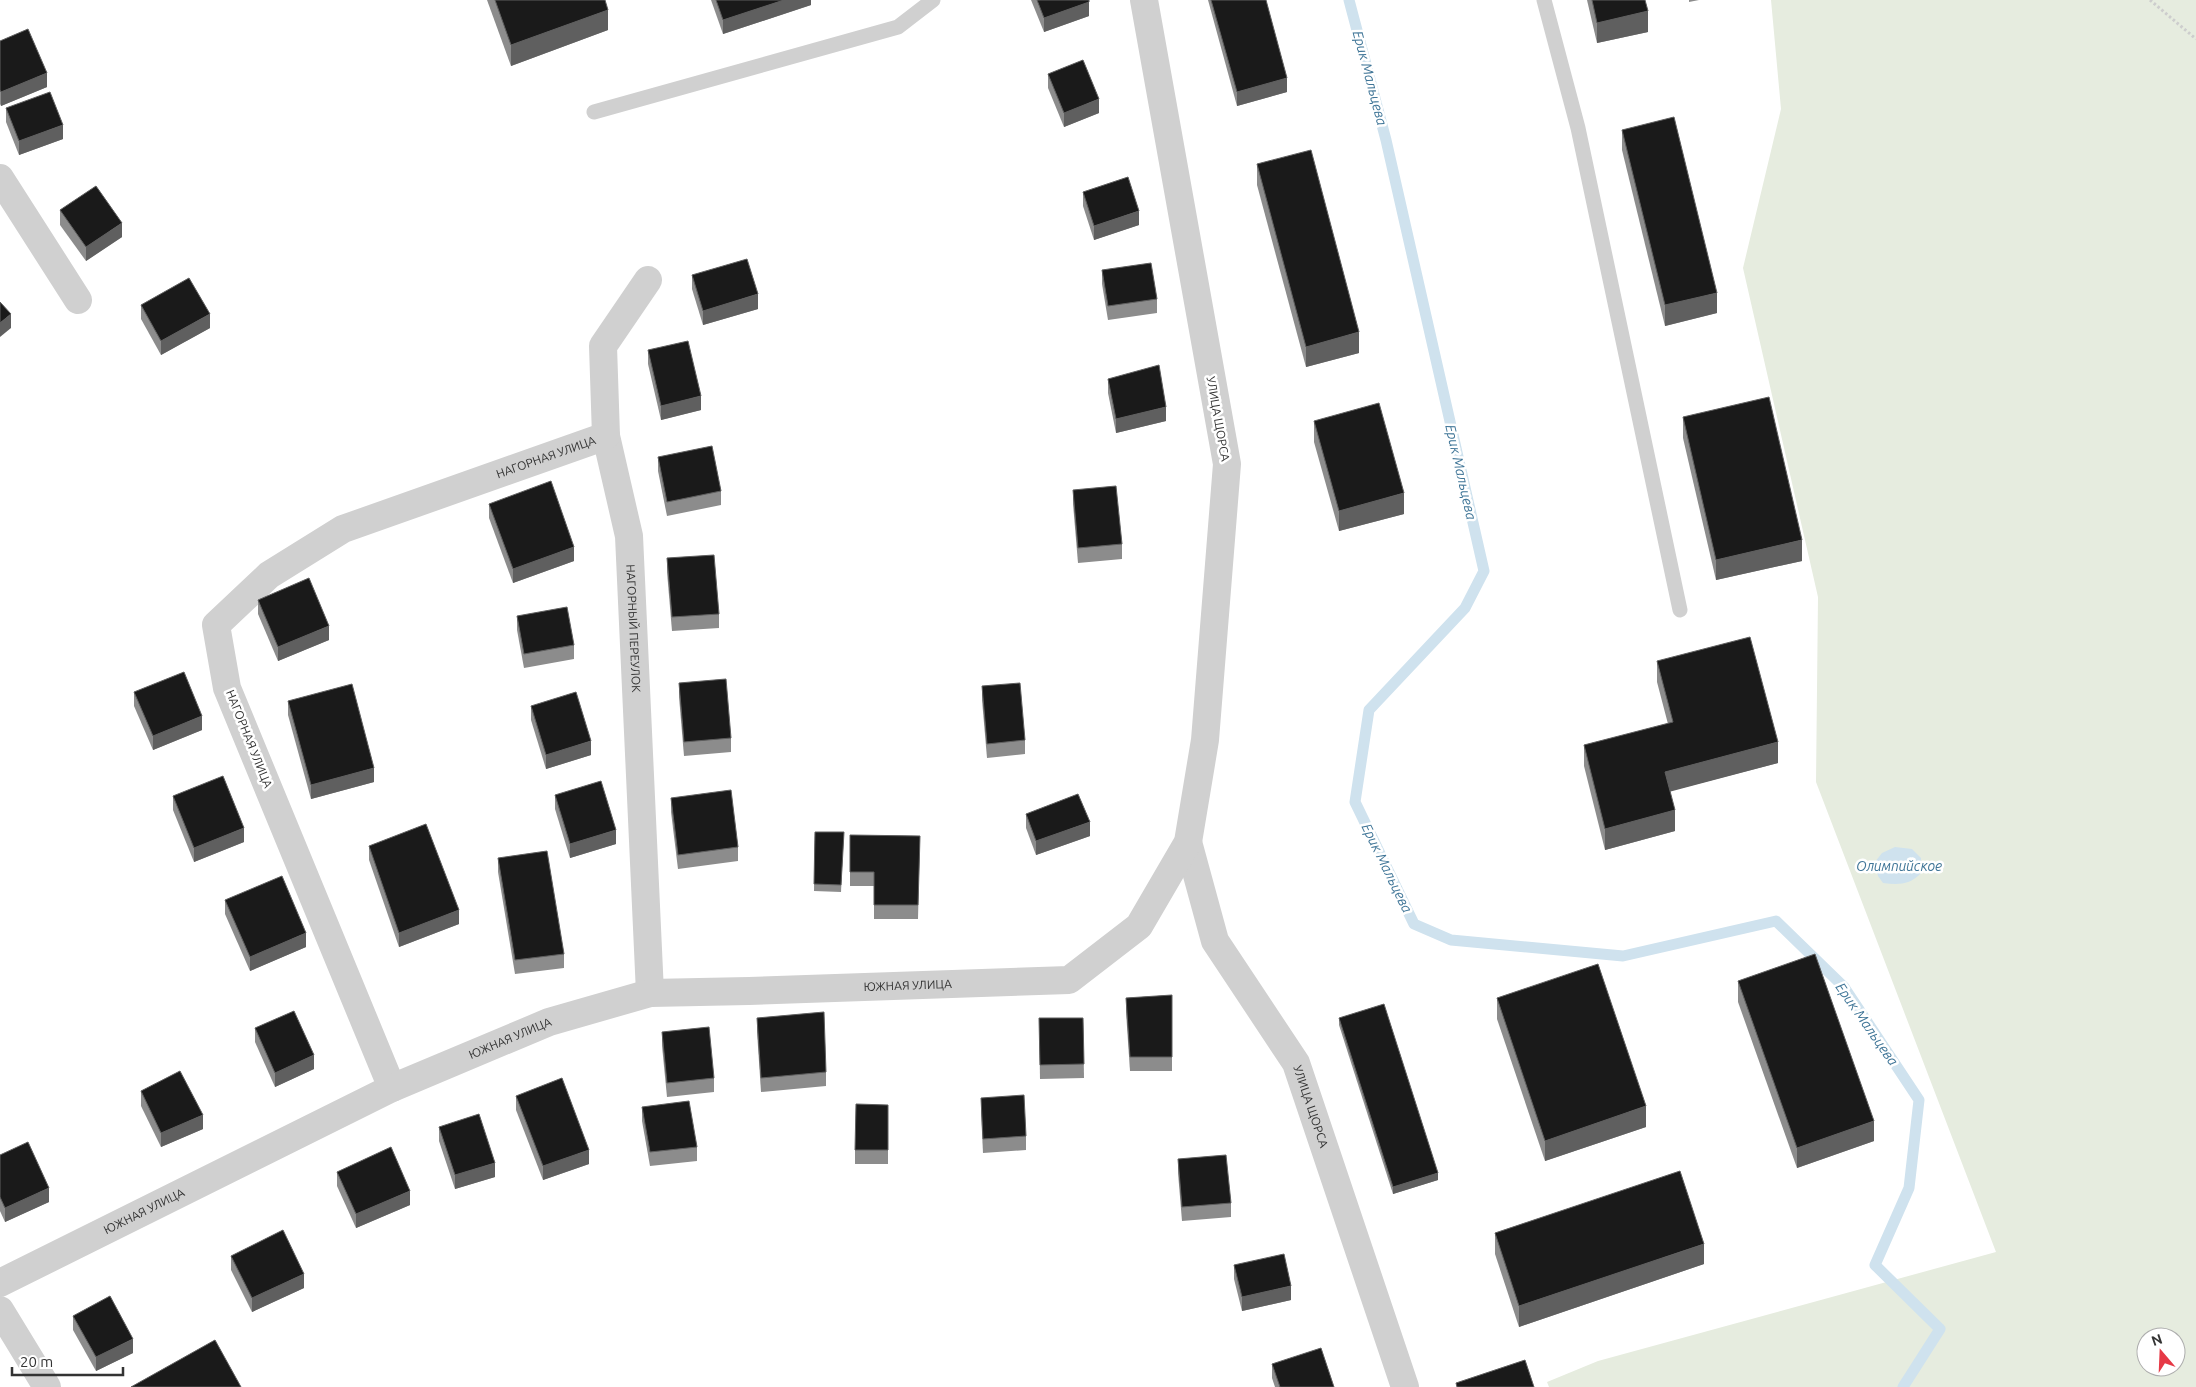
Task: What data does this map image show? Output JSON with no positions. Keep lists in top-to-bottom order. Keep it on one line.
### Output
{"streets":{"street":["УЛИЦА ЩОРСА","НАГОРНАЯ УЛИЦА","НАГОРНЫЙ ПЕРЕУЛОК","ЮЖНАЯ УЛИЦА"]},"crossings":[["УЛИЦА ЩОРСА","ЮЖНАЯ УЛИЦА"],["НАГОРНАЯ УЛИЦА","НАГОРНЫЙ ПЕРЕУЛОК"],["НАГОРНАЯ УЛИЦА","ЮЖНАЯ УЛИЦА"],["НАГОРНЫЙ ПЕРЕУЛОК","ЮЖНАЯ УЛИЦА"]],"water":["Ерик Мальцева","Олимпийское"],"scale_bar":"20 m","north":"top"}
